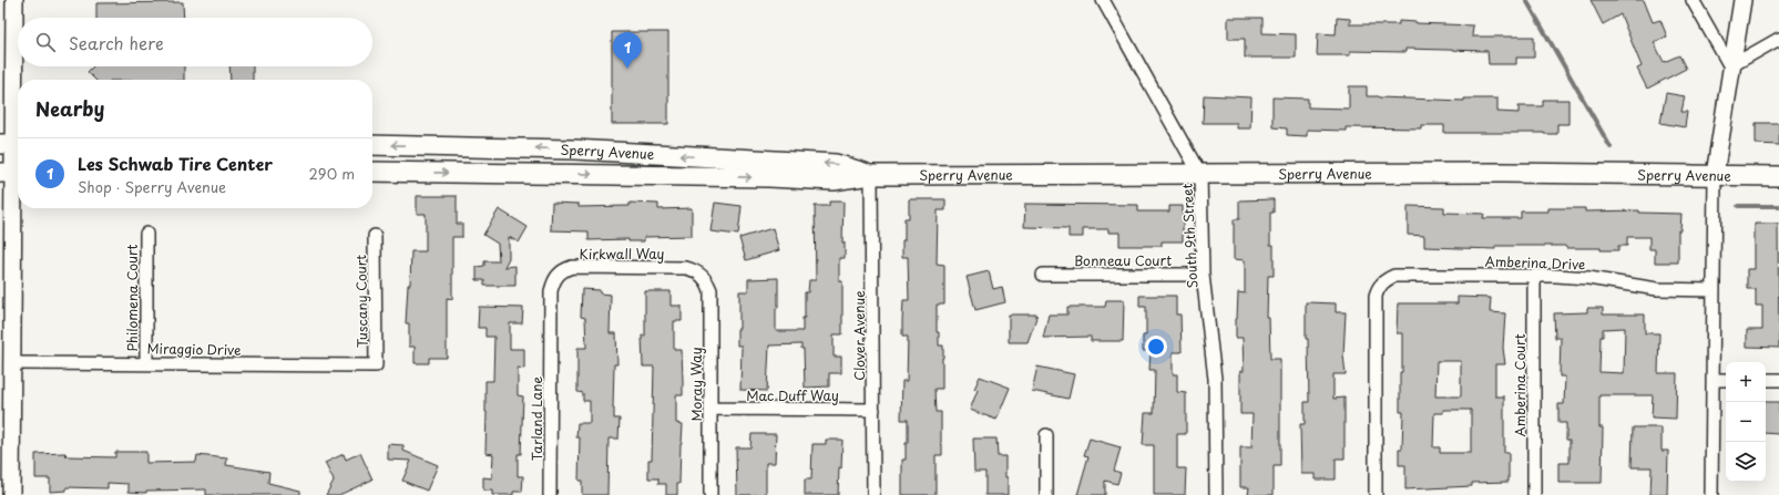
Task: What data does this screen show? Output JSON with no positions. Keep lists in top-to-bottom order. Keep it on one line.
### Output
{"streets":{"main road":["Sperry Avenue"],"street":["South 9th Street","Kirkwall Way","Bonneau Court","Amberina Drive","Philomena Court","Tuscany Court","Clover Avenue","Miraggio Drive","Moray Way","Amberina Court","Mac Duff Way","Tarland Lane"]},"crossings":[["Sperry Avenue","South 9th Street"],["Sperry Avenue","Clover Avenue"],["South 9th Street","Bonneau Court"],["Kirkwall Way","Moray Way"],["Kirkwall Way","Tarland Lane"],["Amberina Drive","Amberina Court"],["Philomena Court","Miraggio Drive"],["Tuscany Court","Miraggio Drive"],["Clover Avenue","Mac Duff Way"],["Moray Way","Mac Duff Way"]],"page":{"search":"Search here","pins":"1","heading":"Nearby","list":[{"mark":"1","name":"Les Schwab Tire Center","note":"Shop · Sperry Avenue","value":"290 m"}],"map_buttons":["+","−"]}}
